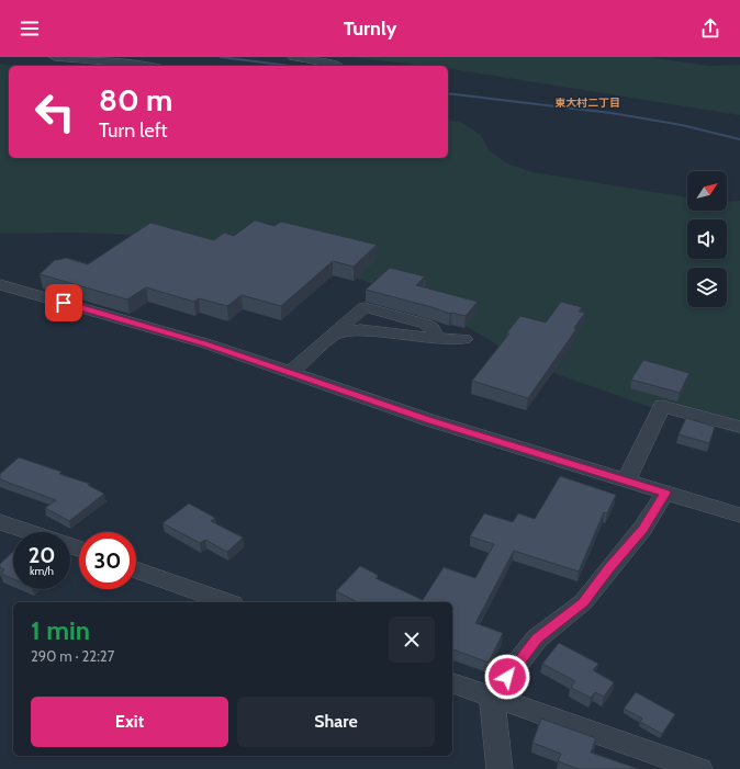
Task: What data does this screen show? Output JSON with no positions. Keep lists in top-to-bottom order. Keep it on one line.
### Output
{"districts":["東大村二丁目"],"north":"top right","page":{"header":"Turnly","turn":["80 m","Turn left"],"speed":"20 km/h","limit":"30","heading":["1 min","290 m · 22:27"],"buttons":["Exit","Share"]}}
